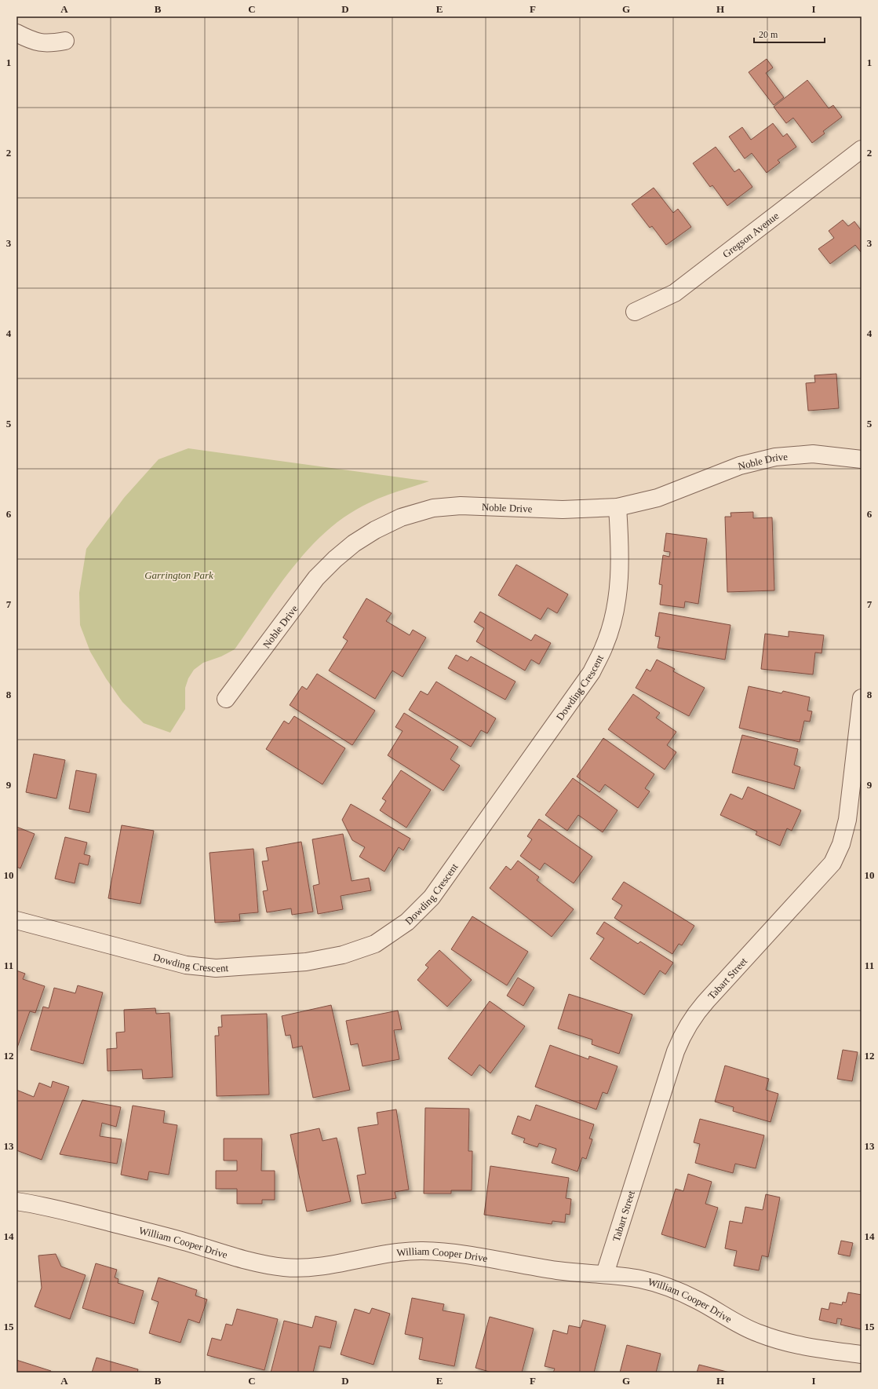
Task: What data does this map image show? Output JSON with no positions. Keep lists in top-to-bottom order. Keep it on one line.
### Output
{"streets":{"street":["Gregson Avenue","Noble Drive","Dowding Crescent","Tabart Street","William Cooper Drive"]},"crossings":[["Noble Drive","Dowding Crescent"],["Tabart Street","William Cooper Drive"]],"parks":["Garrington Park"],"scale_bar":"20 m","grid":{"columns":["A","B","C","D","E","F","G","H","I"],"rows":["1","2","3","4","5","6","7","8","9","10","11","12","13","14","15"]}}
